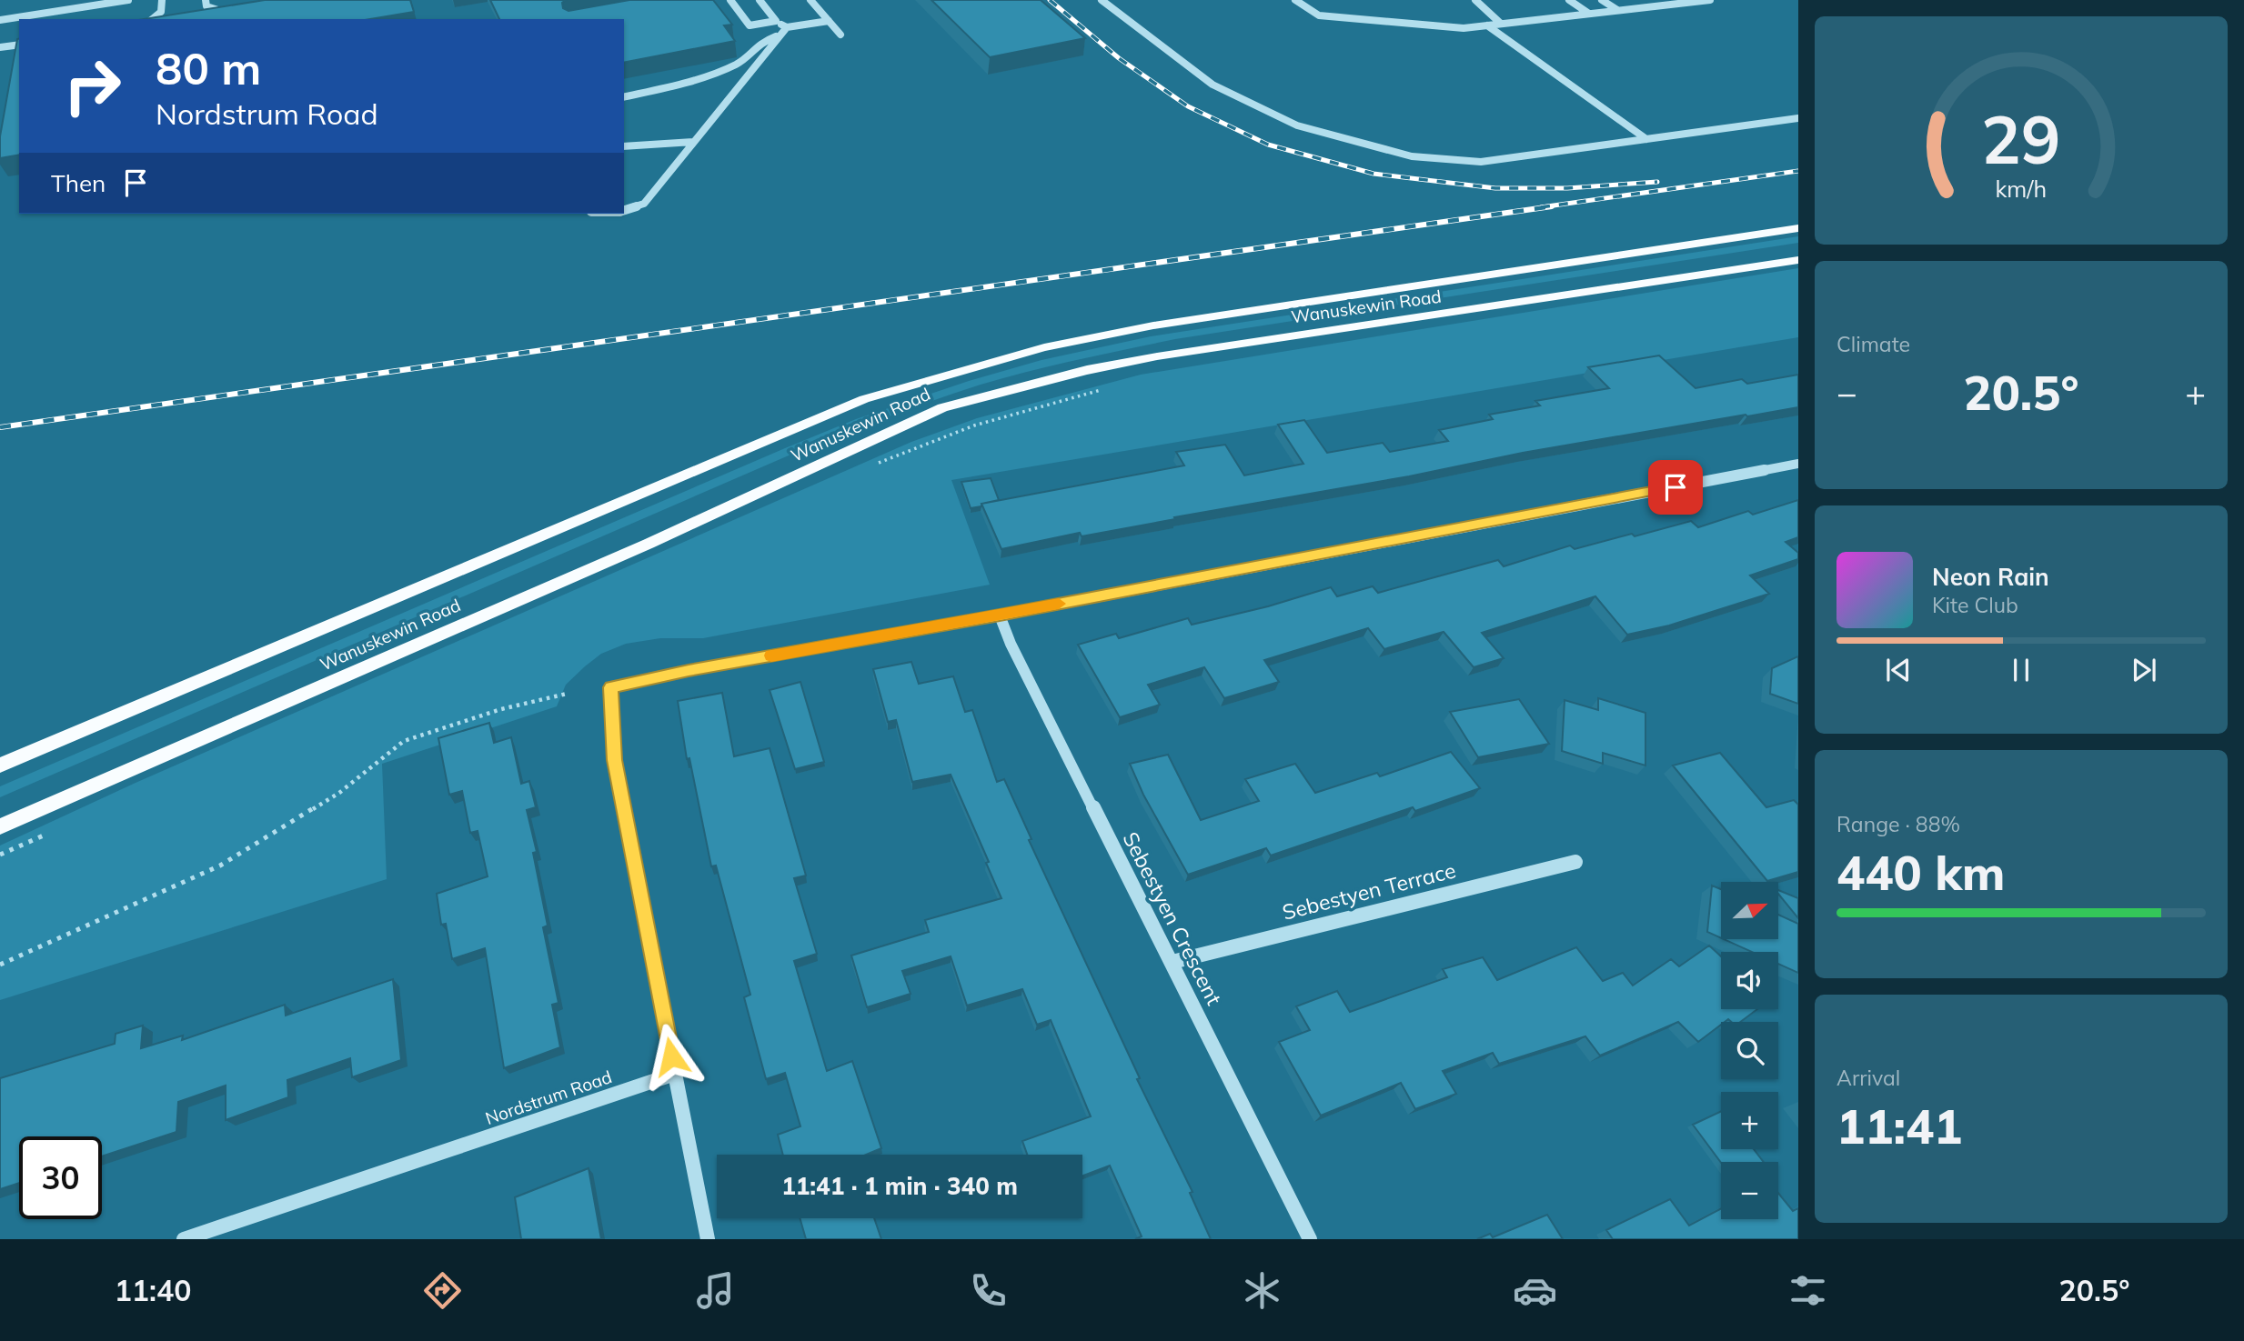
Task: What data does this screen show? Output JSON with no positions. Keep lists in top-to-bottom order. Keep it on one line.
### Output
{"streets":{"main road":["Wanuskewin Road"],"street":["Sebestyen Terrace","Sebestyen Crescent","Nordstrum Road"]},"crossings":[["Sebestyen Terrace","Sebestyen Crescent"]],"north":"top right","page":{"turn":["80 m","Nordstrum Road"],"then":"Then","tile":["Climate",["Range · 88%","440 km"],["Arrival","11:41"]],"heat":["−","20.5°","+"],"song":["Neon Rain","Kite Club"],"map_buttons":["+","−"],"limit":"30","trip":"11:41 · 1 min · 340 m","tabs":["11:40","20.5°"],"gauge":["29","km/h"]}}
